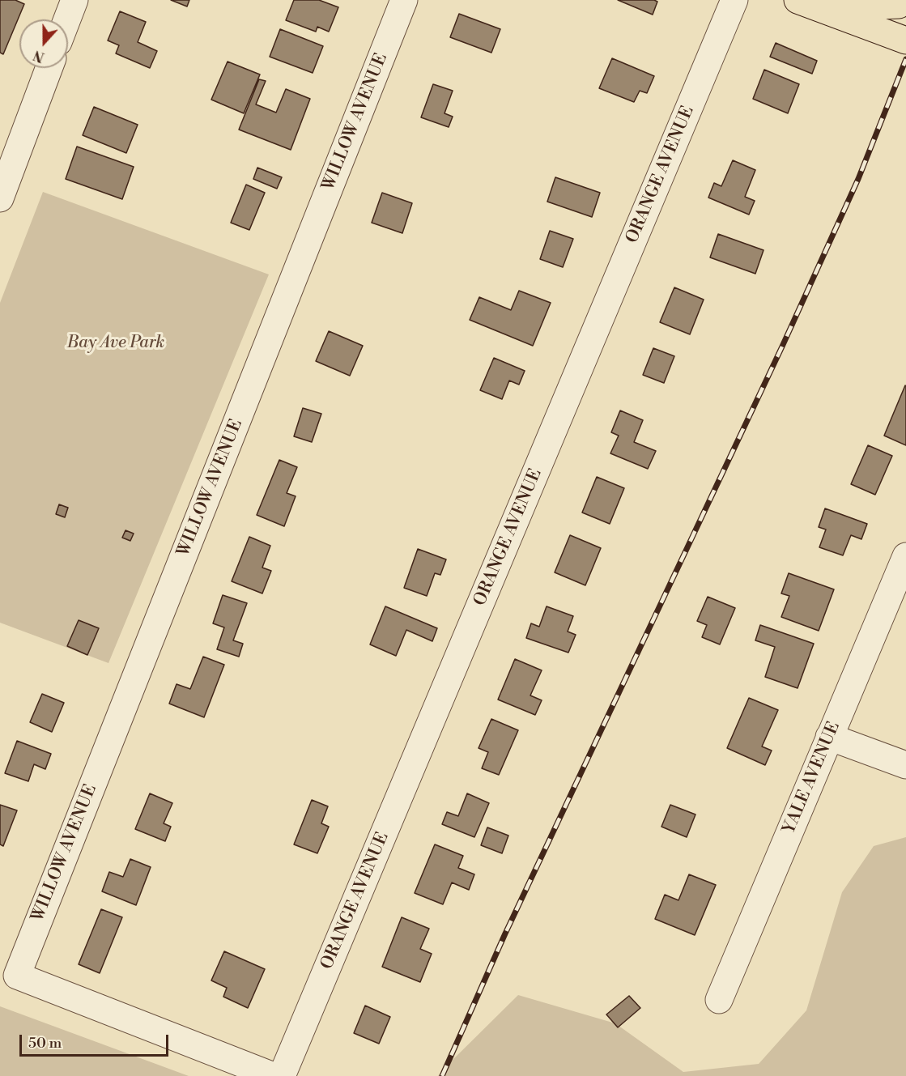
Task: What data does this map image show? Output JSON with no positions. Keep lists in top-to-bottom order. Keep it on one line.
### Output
{"streets":{"street":["WILLOW AVENUE","ORANGE AVENUE","YALE AVENUE"]},"parks":["Bay Ave Park"],"scale_bar":"50 m","north":"bottom"}
